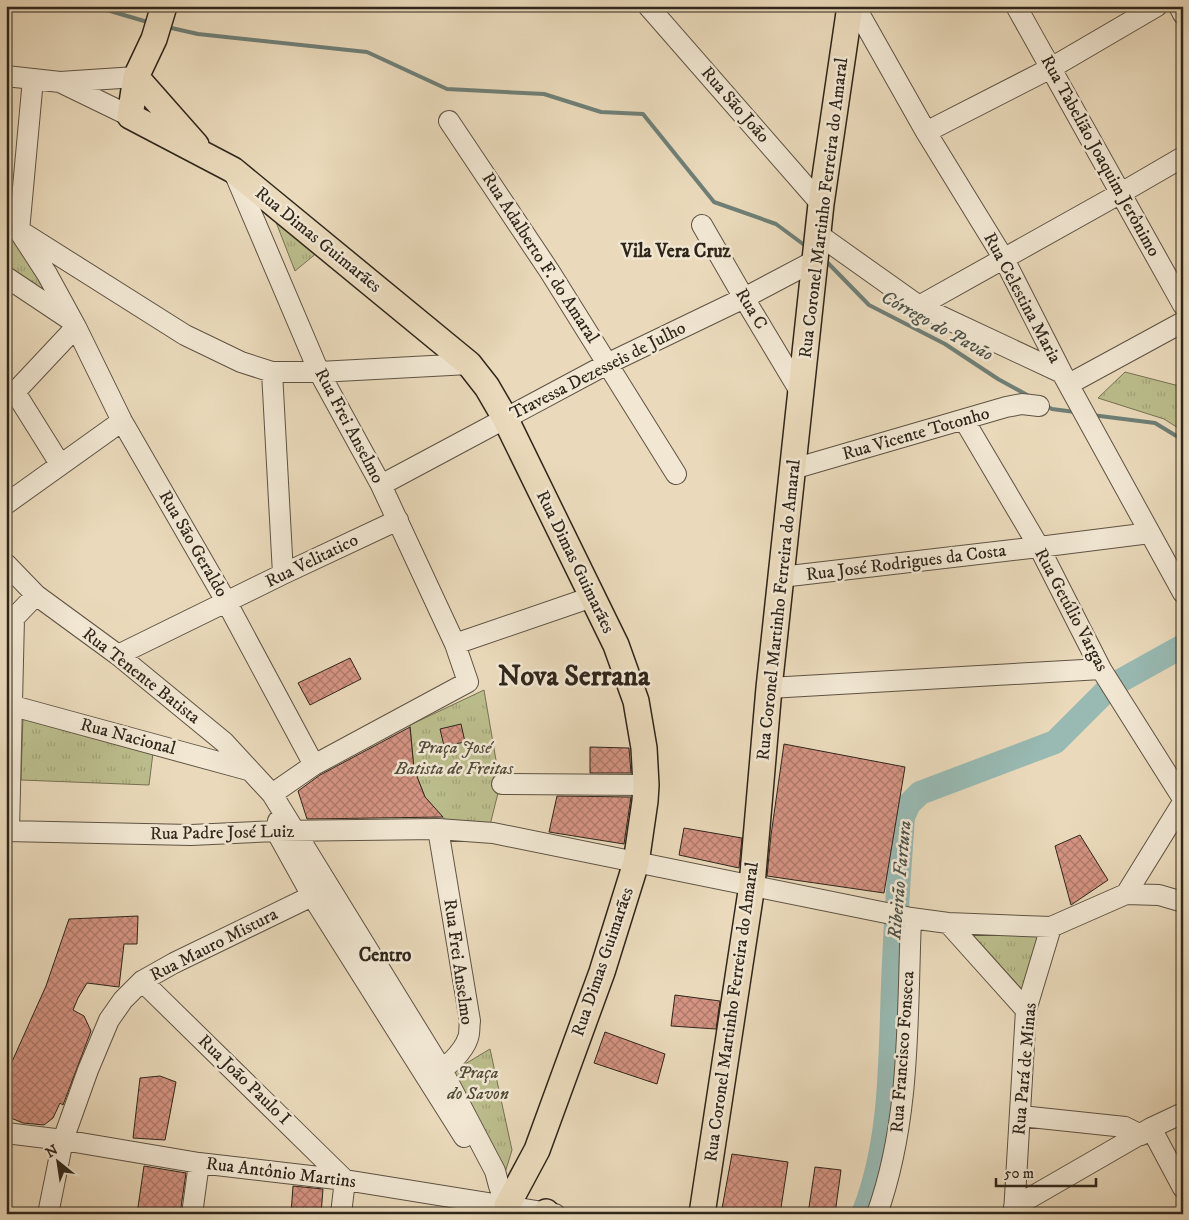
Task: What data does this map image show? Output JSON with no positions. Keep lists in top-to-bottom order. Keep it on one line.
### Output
{"streets":{"main road":["Rua Coronel Martinho Ferreira do Amaral","Rua Dimas Guimarães"],"street":["Rua São João","Rua Tabelião Joaquim Jerônimo","Rua Adalberto F. do Amaral","Rua Celestina Maria","Rua C","Travessa Dezesseis de Julho","Rua Frei Anselmo","Rua Vicente Totonho","Rua São Geraldo","Rua Velitatico","Rua José Rodrigues da Costa","Rua Getúlio Vargas","Rua Tenente Batista","Rua Nacional","Rua Padre José Luiz","Rua Mauro Mistura","Rua Francisco Fonseca","Rua Pará de Minas","Rua João Paulo I","Rua Antônio Martins"]},"crossings":[["Rua São João","Rua Coronel Martinho Ferreira do Amaral"],["Rua Coronel Martinho Ferreira do Amaral","Rua Celestina Maria"],["Rua Coronel Martinho Ferreira do Amaral","Rua C"],["Rua Coronel Martinho Ferreira do Amaral","Travessa Dezesseis de Julho"],["Rua Coronel Martinho Ferreira do Amaral","Rua Vicente Totonho"],["Rua Coronel Martinho Ferreira do Amaral","Rua José Rodrigues da Costa"],["Rua Coronel Martinho Ferreira do Amaral","Rua Padre José Luiz"],["Rua Dimas Guimarães","Travessa Dezesseis de Julho"],["Rua Dimas Guimarães","Rua Frei Anselmo"],["Rua Dimas Guimarães","Rua Padre José Luiz"],["Rua Dimas Guimarães","Rua Antônio Martins"],["Rua Adalberto F. do Amaral","Travessa Dezesseis de Julho"],["Rua Celestina Maria","Rua José Rodrigues da Costa"],["Rua C","Travessa Dezesseis de Julho"],["Travessa Dezesseis de Julho","Rua Frei Anselmo"],["Rua Frei Anselmo","Rua São Geraldo"],["Rua Frei Anselmo","Rua Velitatico"],["Rua Frei Anselmo","Rua Tenente Batista"],["Rua Frei Anselmo","Rua Padre José Luiz"],["Rua Vicente Totonho","Rua Getúlio Vargas"],["Rua São Geraldo","Rua Velitatico"],["Rua Velitatico","Rua Tenente Batista"],["Rua José Rodrigues da Costa","Rua Getúlio Vargas"],["Rua Tenente Batista","Rua Nacional"],["Rua Tenente Batista","Rua Padre José Luiz"],["Rua Padre José Luiz","Rua Francisco Fonseca"],["Rua Padre José Luiz","Rua Pará de Minas"],["Rua Mauro Mistura","Rua João Paulo I"],["Rua Mauro Mistura","Rua Antônio Martins"],["Rua João Paulo I","Rua Antônio Martins"]],"districts":["Vila Vera Cruz","Nova Serrana","Centro"],"water":["Córrego do Pavão","Ribeirão Fartura"],"parks":["Praça José Batista de Freitas","Praça do Savon"],"scale_bar":"50 m","north":"top left"}
